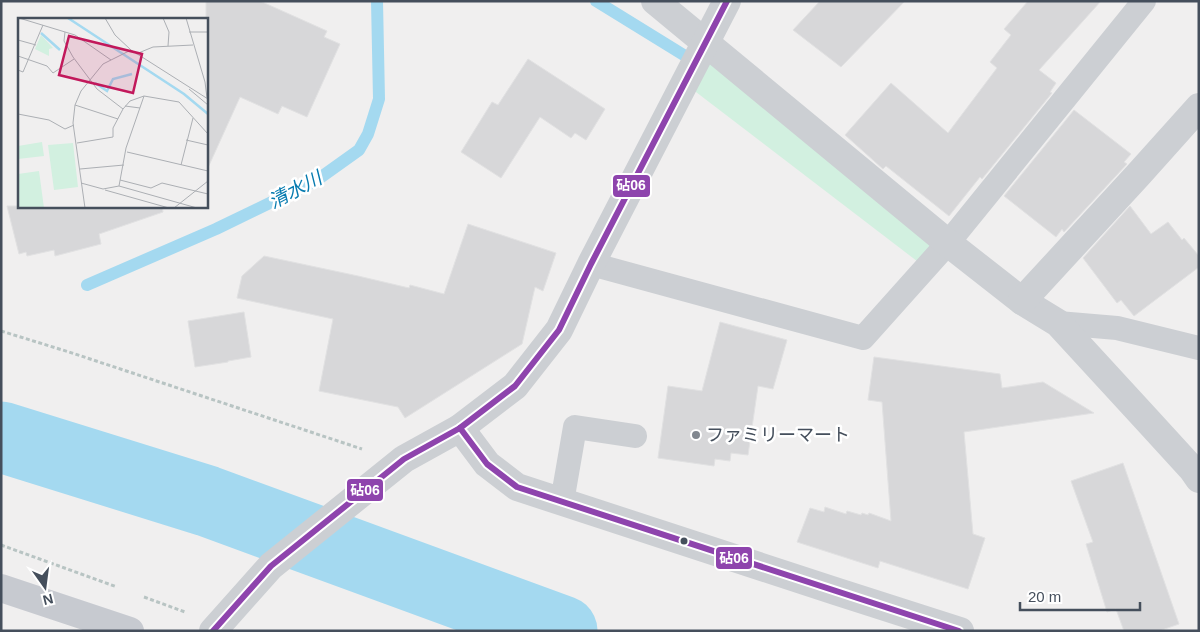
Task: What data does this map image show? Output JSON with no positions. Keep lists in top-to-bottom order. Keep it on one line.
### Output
{"water":["清水川"],"places":["ファミリーマート"],"lines":["transit line 砧06"],"scale_bar":"20 m","north":"bottom"}
